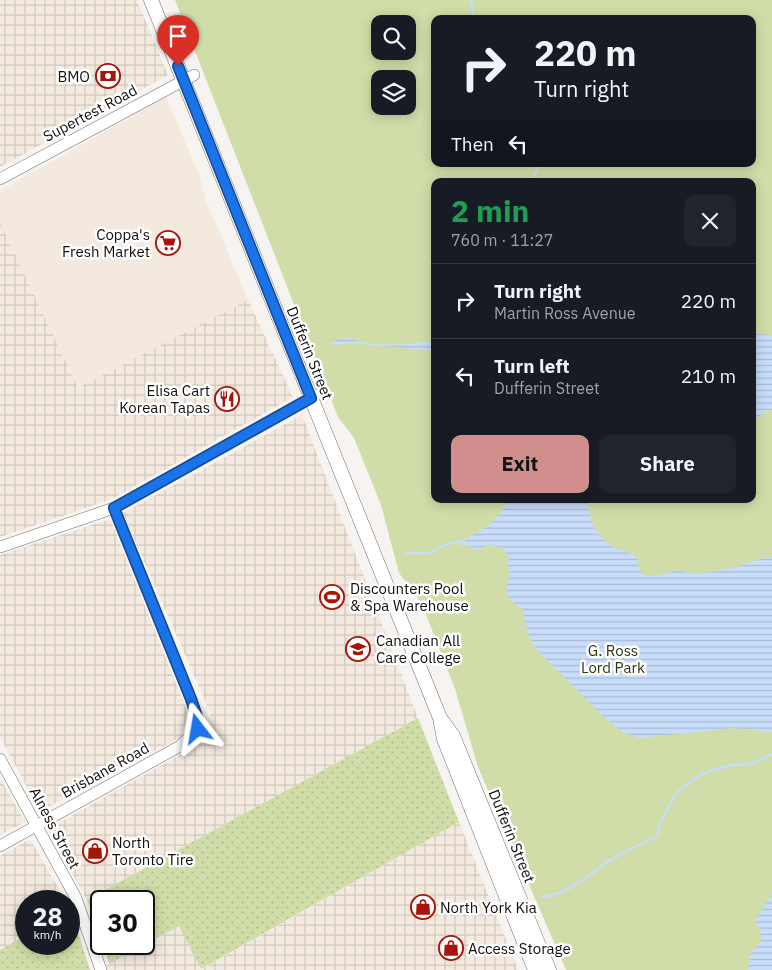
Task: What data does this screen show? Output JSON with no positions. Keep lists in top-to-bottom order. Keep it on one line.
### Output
{"streets":{"main road":["Dufferin Street"],"street":["Supertest Road","Brisbane Road","Alness Street"]},"crossings":[["Supertest Road","Dufferin Street"],["Brisbane Road","Alness Street"]],"parks":["G. Ross Lord Park"],"places":{"bank":["BMO"],"supermarket":["Coppa's Fresh Market"],"restaurant":["Elisa Cart Korean Tapas"],"sports":["Discounters Pool & Spa Warehouse"],"school or university":["Canadian All Care College"],"shop":["North Toronto Tire","North York Kia","Access Storage"]},"page":{"turn":["220 m","Turn right"],"then":"Then","heading":["2 min","760 m · 11:27"],"list":[{"name":"Turn right","note":"Martin Ross Avenue","value":"220 m"},{"name":"Turn left","note":"Dufferin Street","value":"210 m"}],"buttons":["Exit","Share"],"speed":"28 km/h","limit":"30"}}
